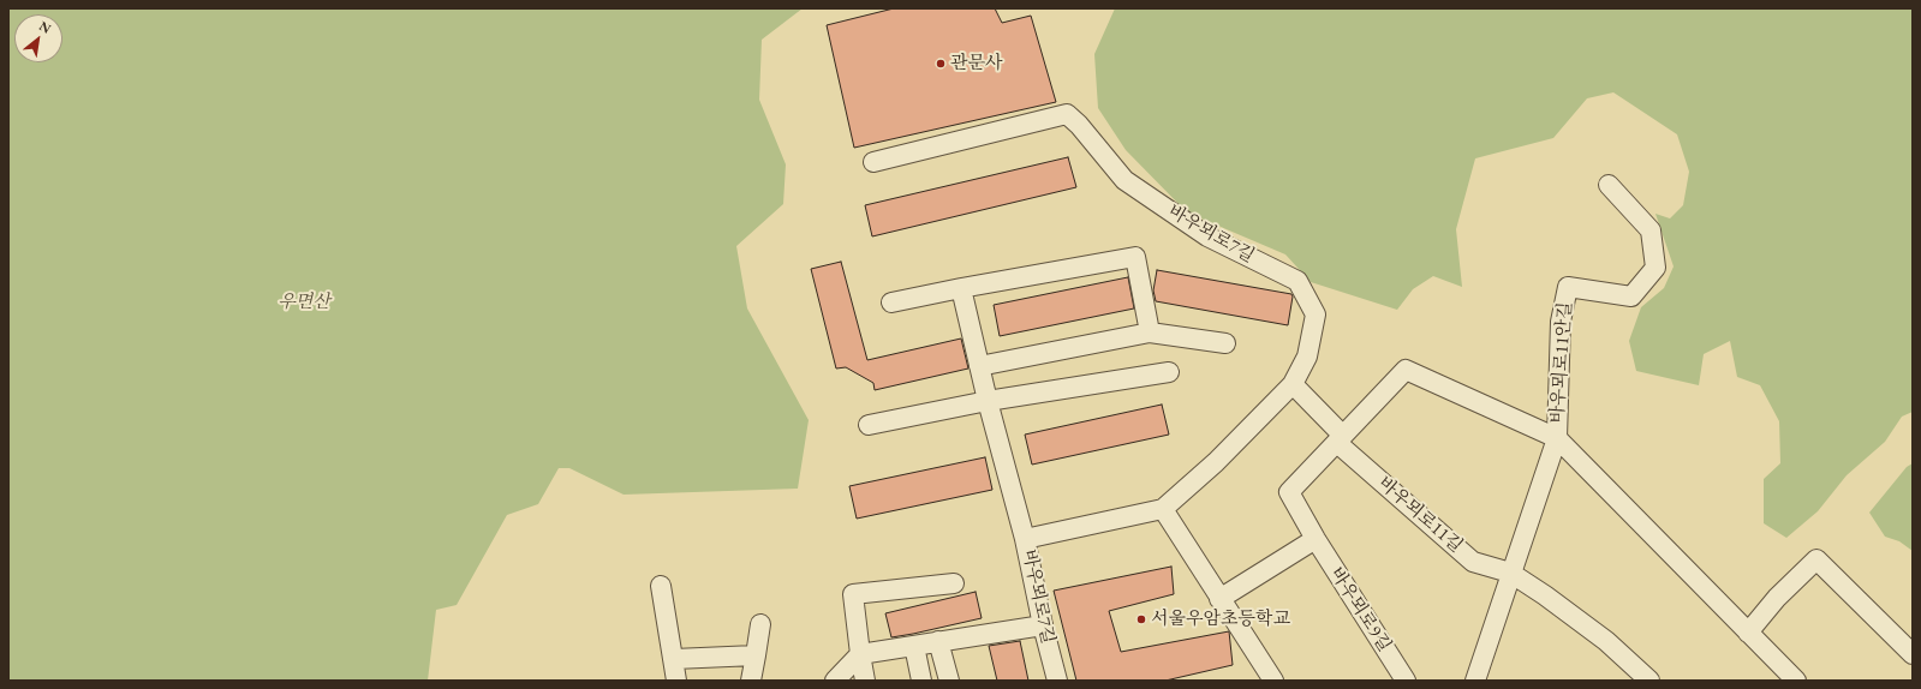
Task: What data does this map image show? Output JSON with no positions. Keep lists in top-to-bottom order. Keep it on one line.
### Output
{"streets":{"street":["바우뫼로7길","바우뫼로11안길","바우뫼로11길","바우뫼로9길"]},"crossings":[["바우뫼로7길","바우뫼로11길"],["바우뫼로11안길","바우뫼로11길"],["바우뫼로11안길","바우뫼로9길"],["바우뫼로11길","바우뫼로9길"]],"parks":["우면산"],"places":["관문사","서울우암초등학교"],"north":"top right"}
